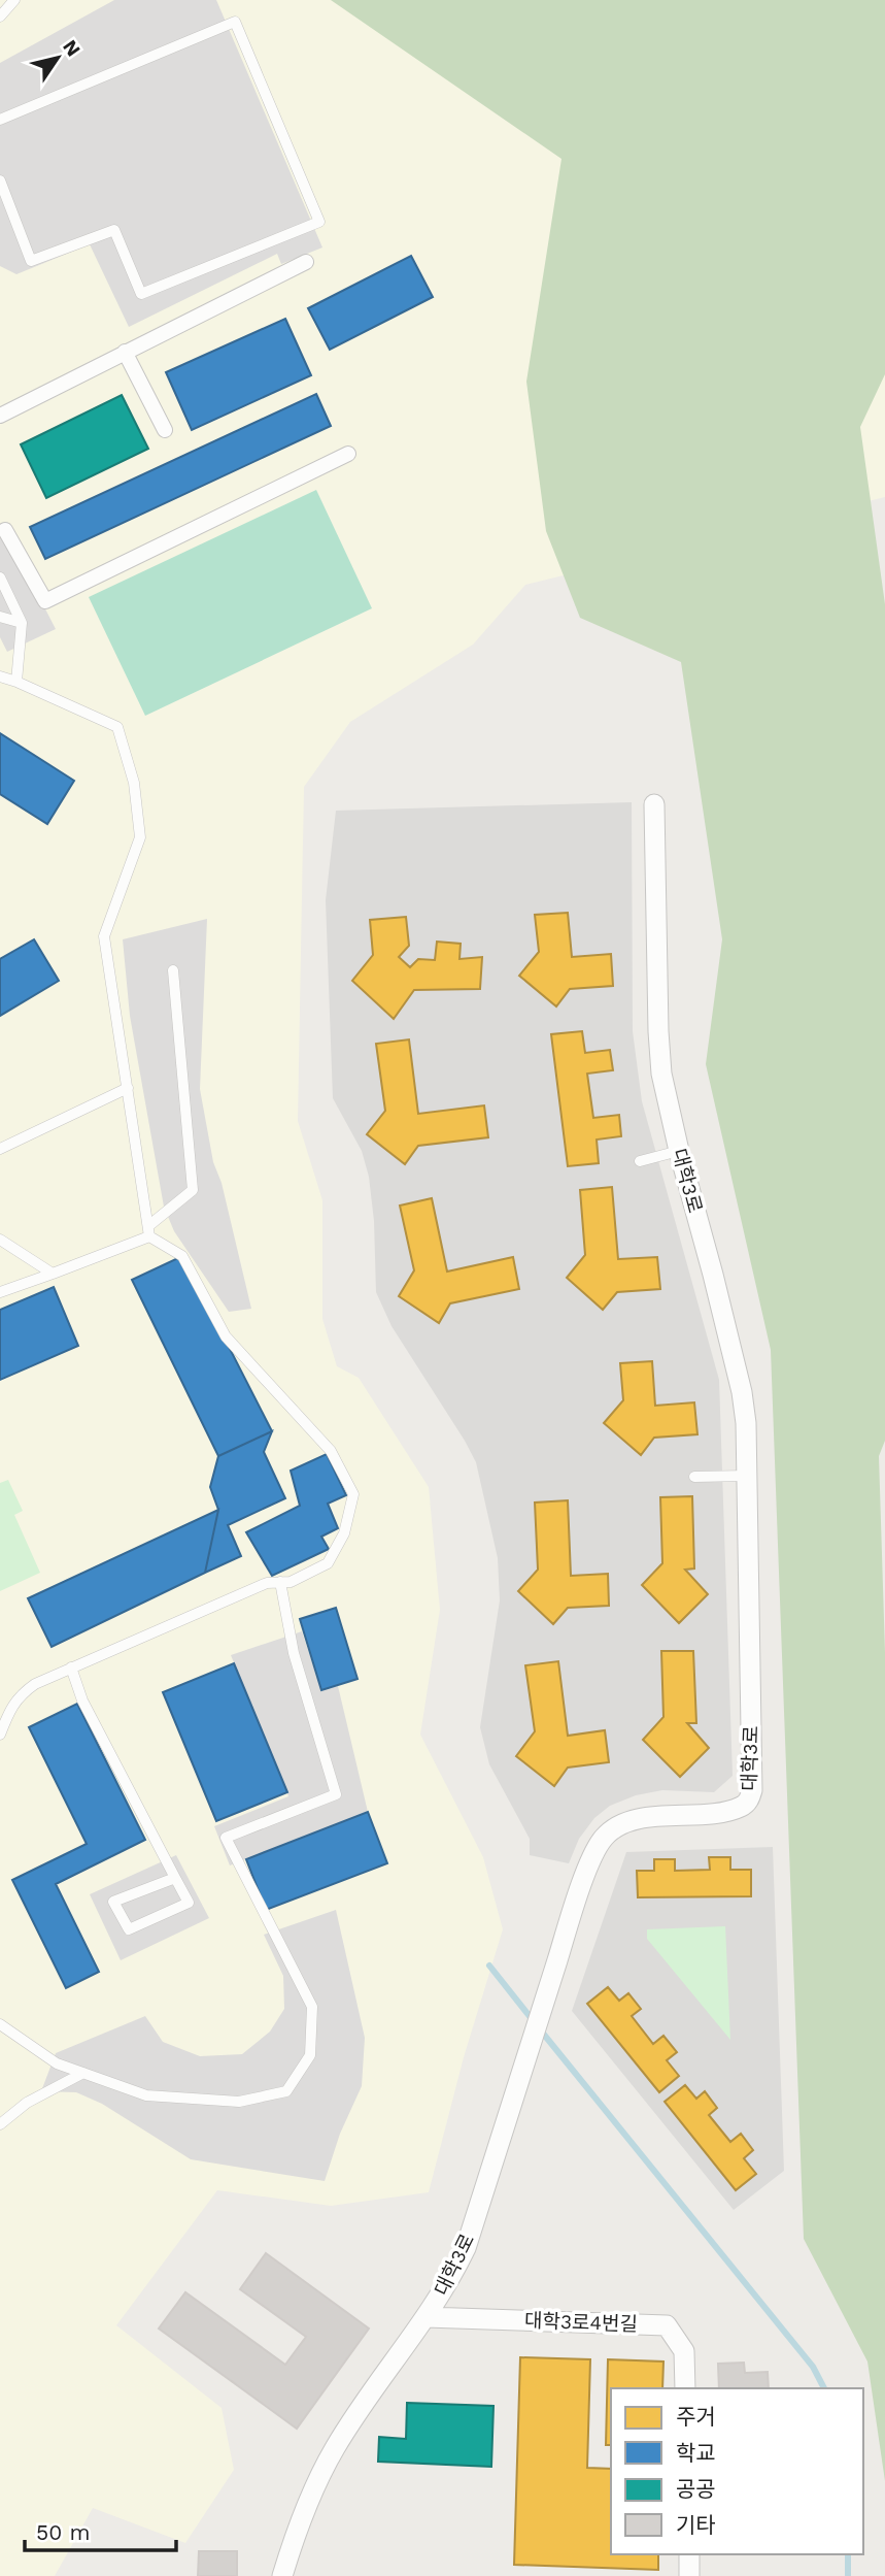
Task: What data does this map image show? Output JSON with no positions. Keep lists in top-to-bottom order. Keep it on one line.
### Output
{"streets":{"street":["대학3로","대학3로4번길"]},"crossings":[["대학3로","대학3로4번길"]],"legend":["주거","학교","공공","기타"],"scale_bar":"50 m","north":"top right"}
